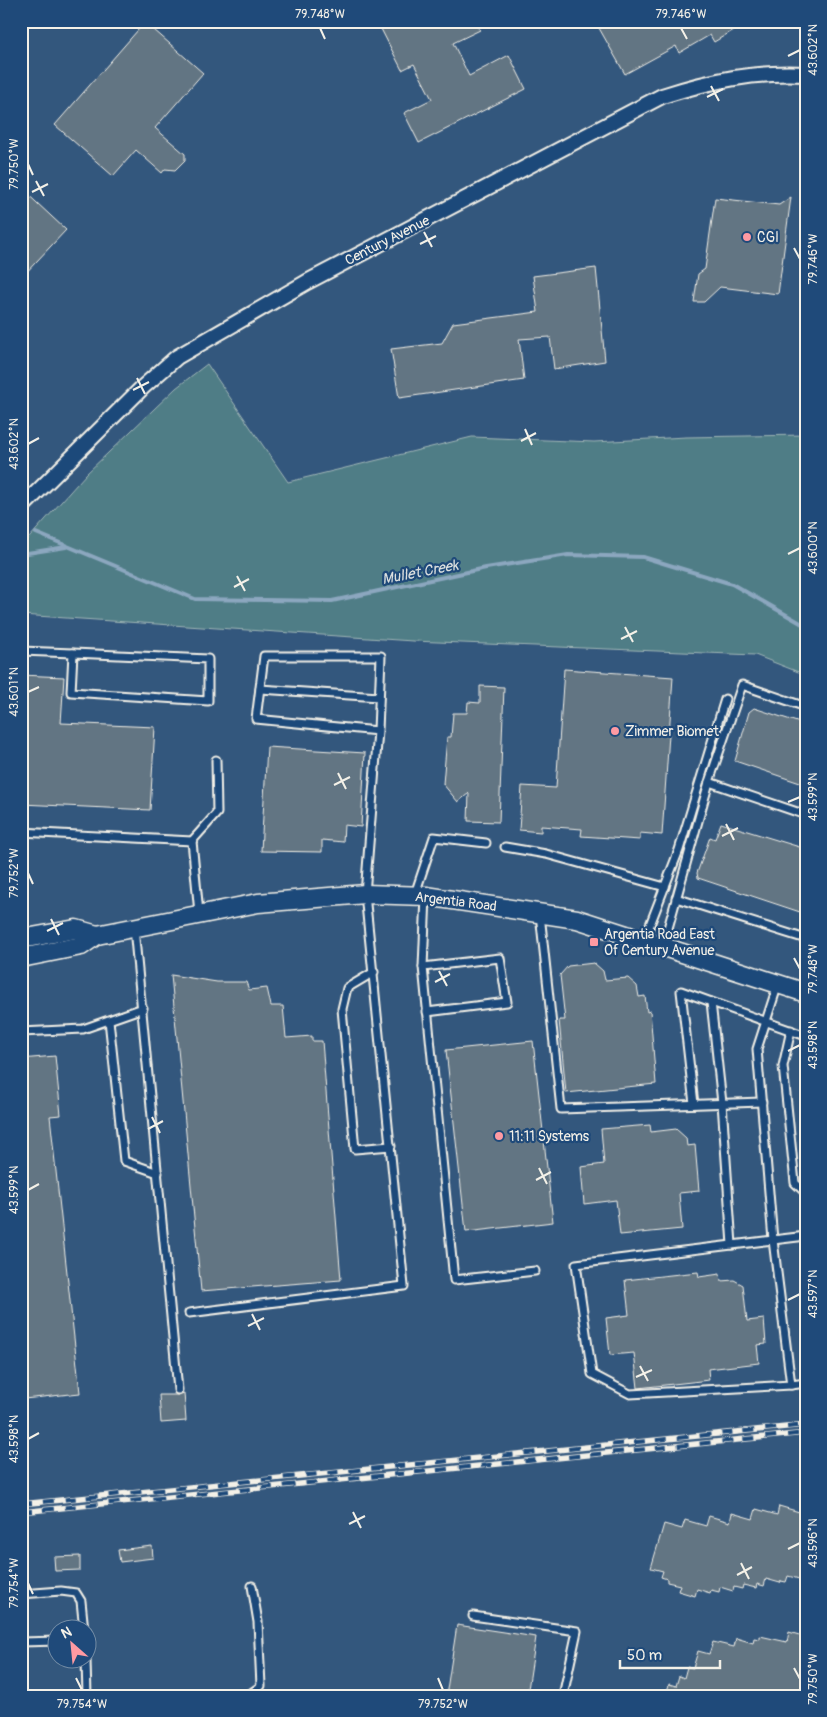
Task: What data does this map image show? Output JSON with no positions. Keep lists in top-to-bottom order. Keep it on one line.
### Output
{"streets":{"street":["Century Avenue","Argentia Road"]},"water":["Mullet Creek"],"places":{"other":["CGI","Zimmer Biomet","11:11 Systems"],"transit":["Argentia Road East Of Century Avenue"]},"scale_bar":"50 m","north":"top left","coordinates":["79.748°W","79.746°W","43.602°N","79.750°W","43.600°N","43.601°N","43.599°N","79.752°W","43.598°N","43.597°N","43.596°N","79.754°W"]}
